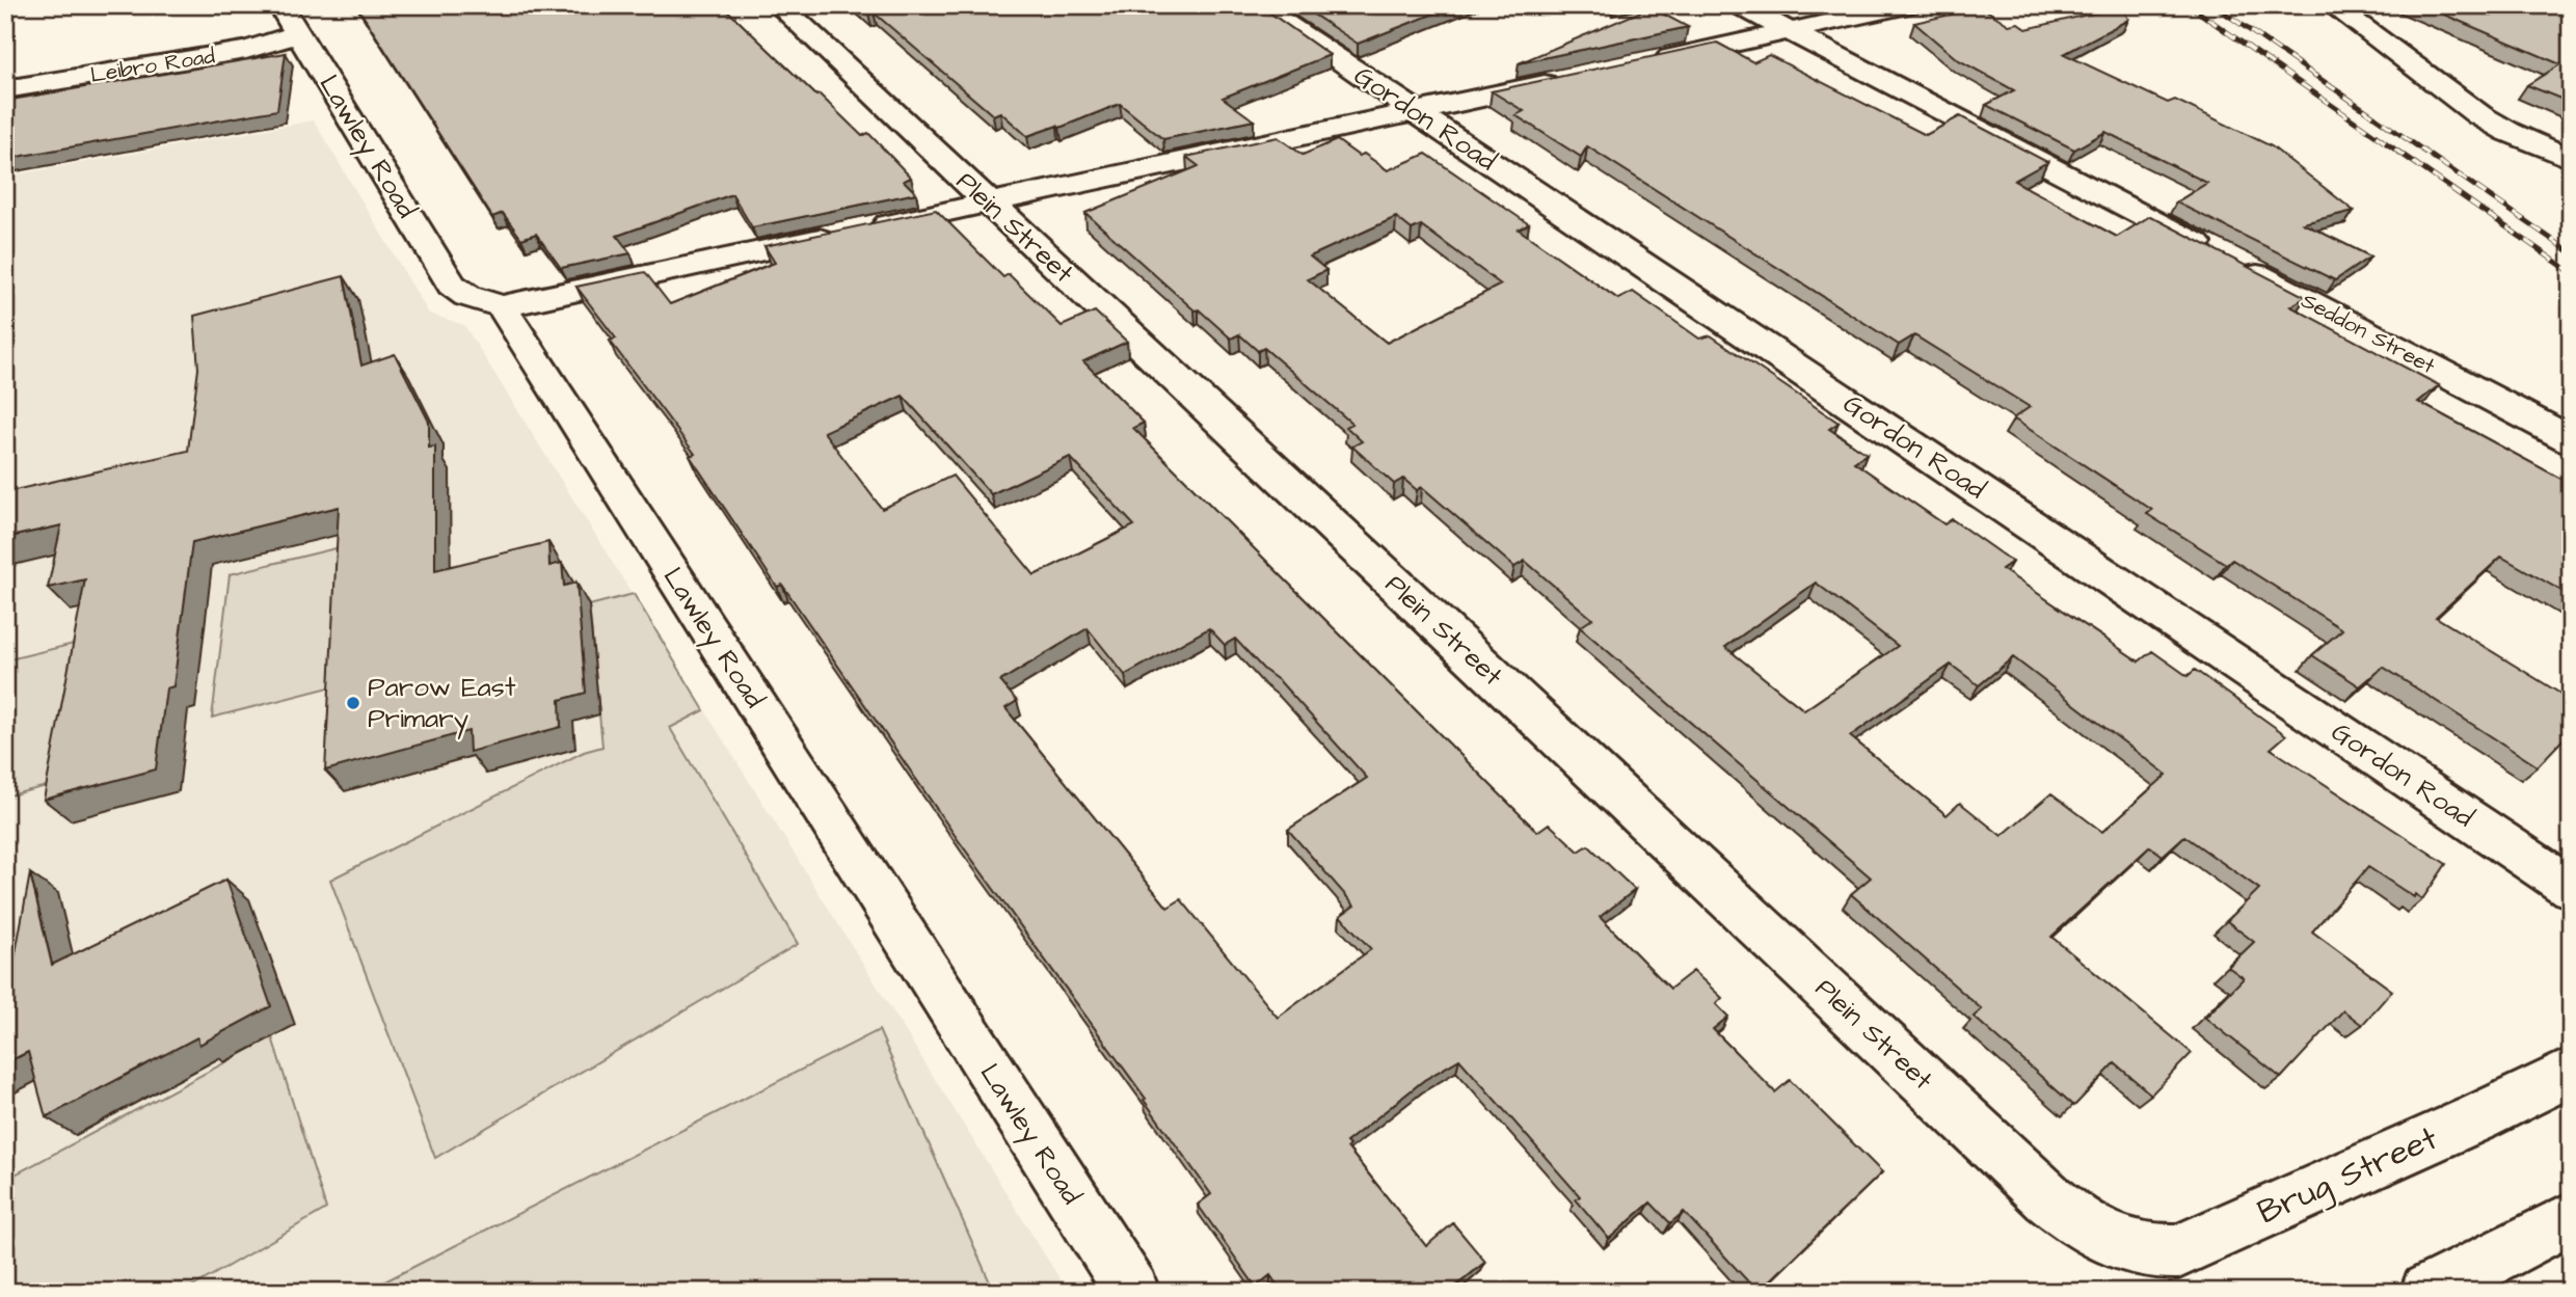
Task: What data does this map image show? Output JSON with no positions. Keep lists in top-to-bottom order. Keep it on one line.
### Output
{"streets":{"street":["Leibro Road","Gordon Road","Lawley Road","Plein Street","Seddon Street","Brug Street"]},"crossings":[["Leibro Road","Lawley Road"],["Plein Street","Brug Street"]],"places":["Parow East Primary"]}
